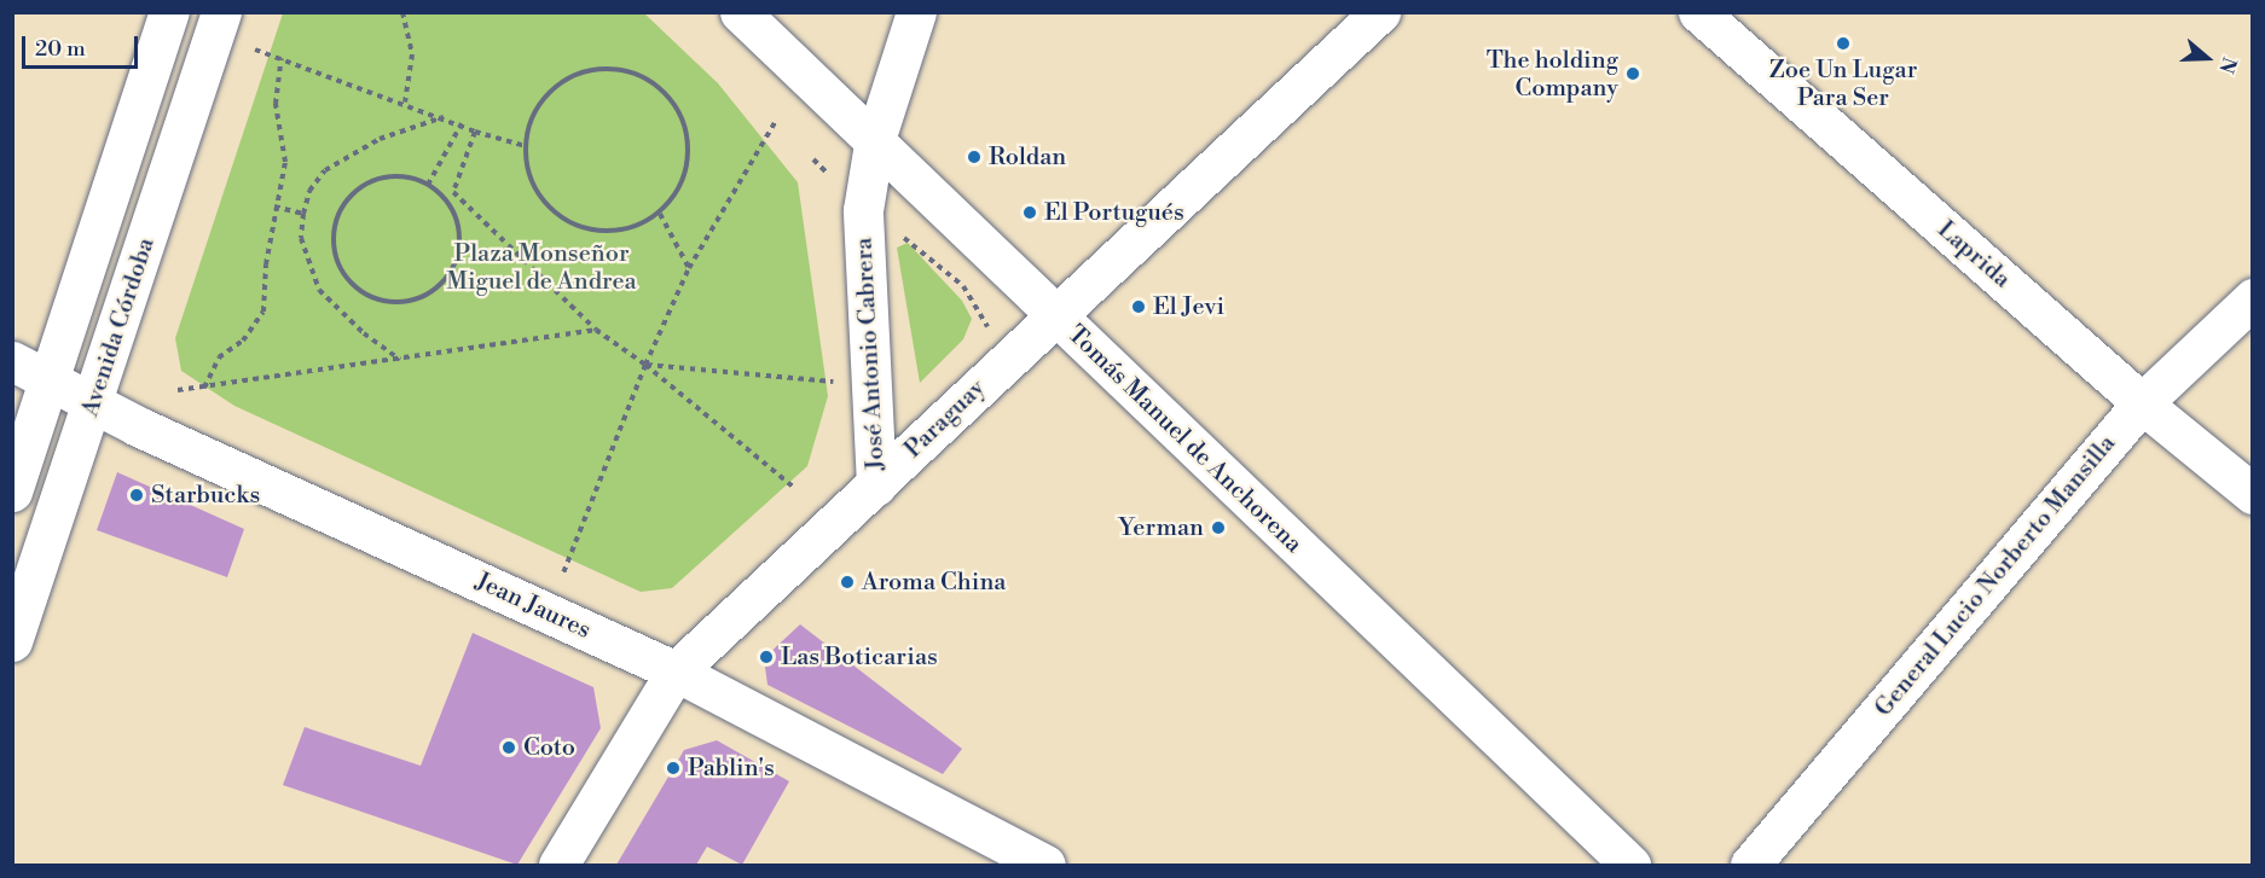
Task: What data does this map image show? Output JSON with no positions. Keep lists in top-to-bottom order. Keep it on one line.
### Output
{"streets":{"street":["Laprida","Avenida Córdoba","José Antonio Cabrera","Paraguay","Tomás Manuel de Anchorena","General Lucio Norberto Mansilla","Jean Jaures"]},"crossings":[["Laprida","General Lucio Norberto Mansilla"],["Avenida Córdoba","Jean Jaures"],["José Antonio Cabrera","Paraguay"],["José Antonio Cabrera","Tomás Manuel de Anchorena"],["Paraguay","Tomás Manuel de Anchorena"],["Paraguay","Jean Jaures"]],"parks":["Plaza Monseñor Miguel de Andrea"],"places":["Zoe Un Lugar Para Ser","The holding Company","Roldan","El Portugués","El Jevi","Starbucks","Yerman","Aroma China","Las Boticarias","Coto","Pablin's"],"scale_bar":"20 m","north":"right"}
